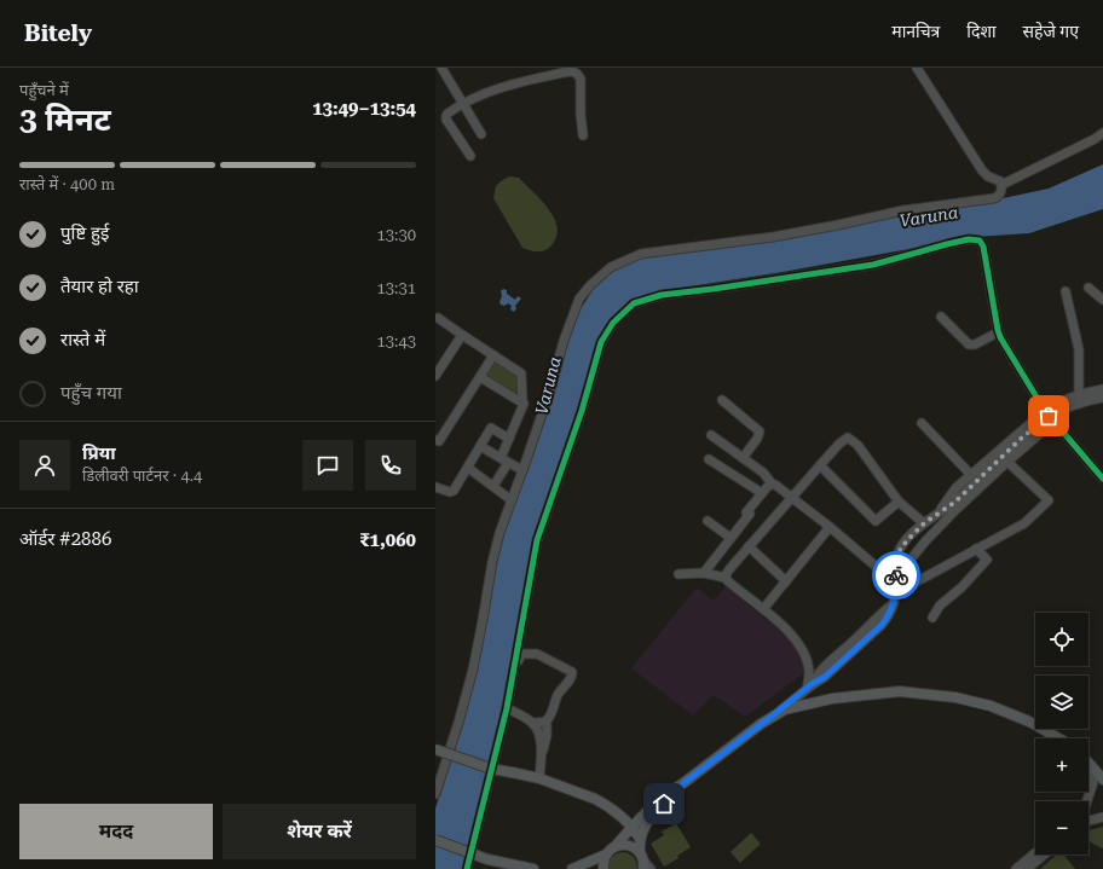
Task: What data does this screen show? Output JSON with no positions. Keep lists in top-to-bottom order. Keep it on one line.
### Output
{"water":["Varuna"],"page":{"header":"Bitely","nav":["मानचित्र","दिशा","सहेजे गए"],"heading":["3 मिनट","पहुँचने में","13:49–13:54"],"panel":["प्रिया","डिलीवरी पार्टनर · 4.4","ऑर्डर #2886","₹1,060"],"bar":"रास्ते में · 400 m","list":[["पुष्टि हुई","13:30"],["तैयार हो रहा","13:31"],["रास्ते में","13:43"],"पहुँच गया"],"map_buttons":["+","−"],"buttons":["मदद","शेयर करें"]}}
